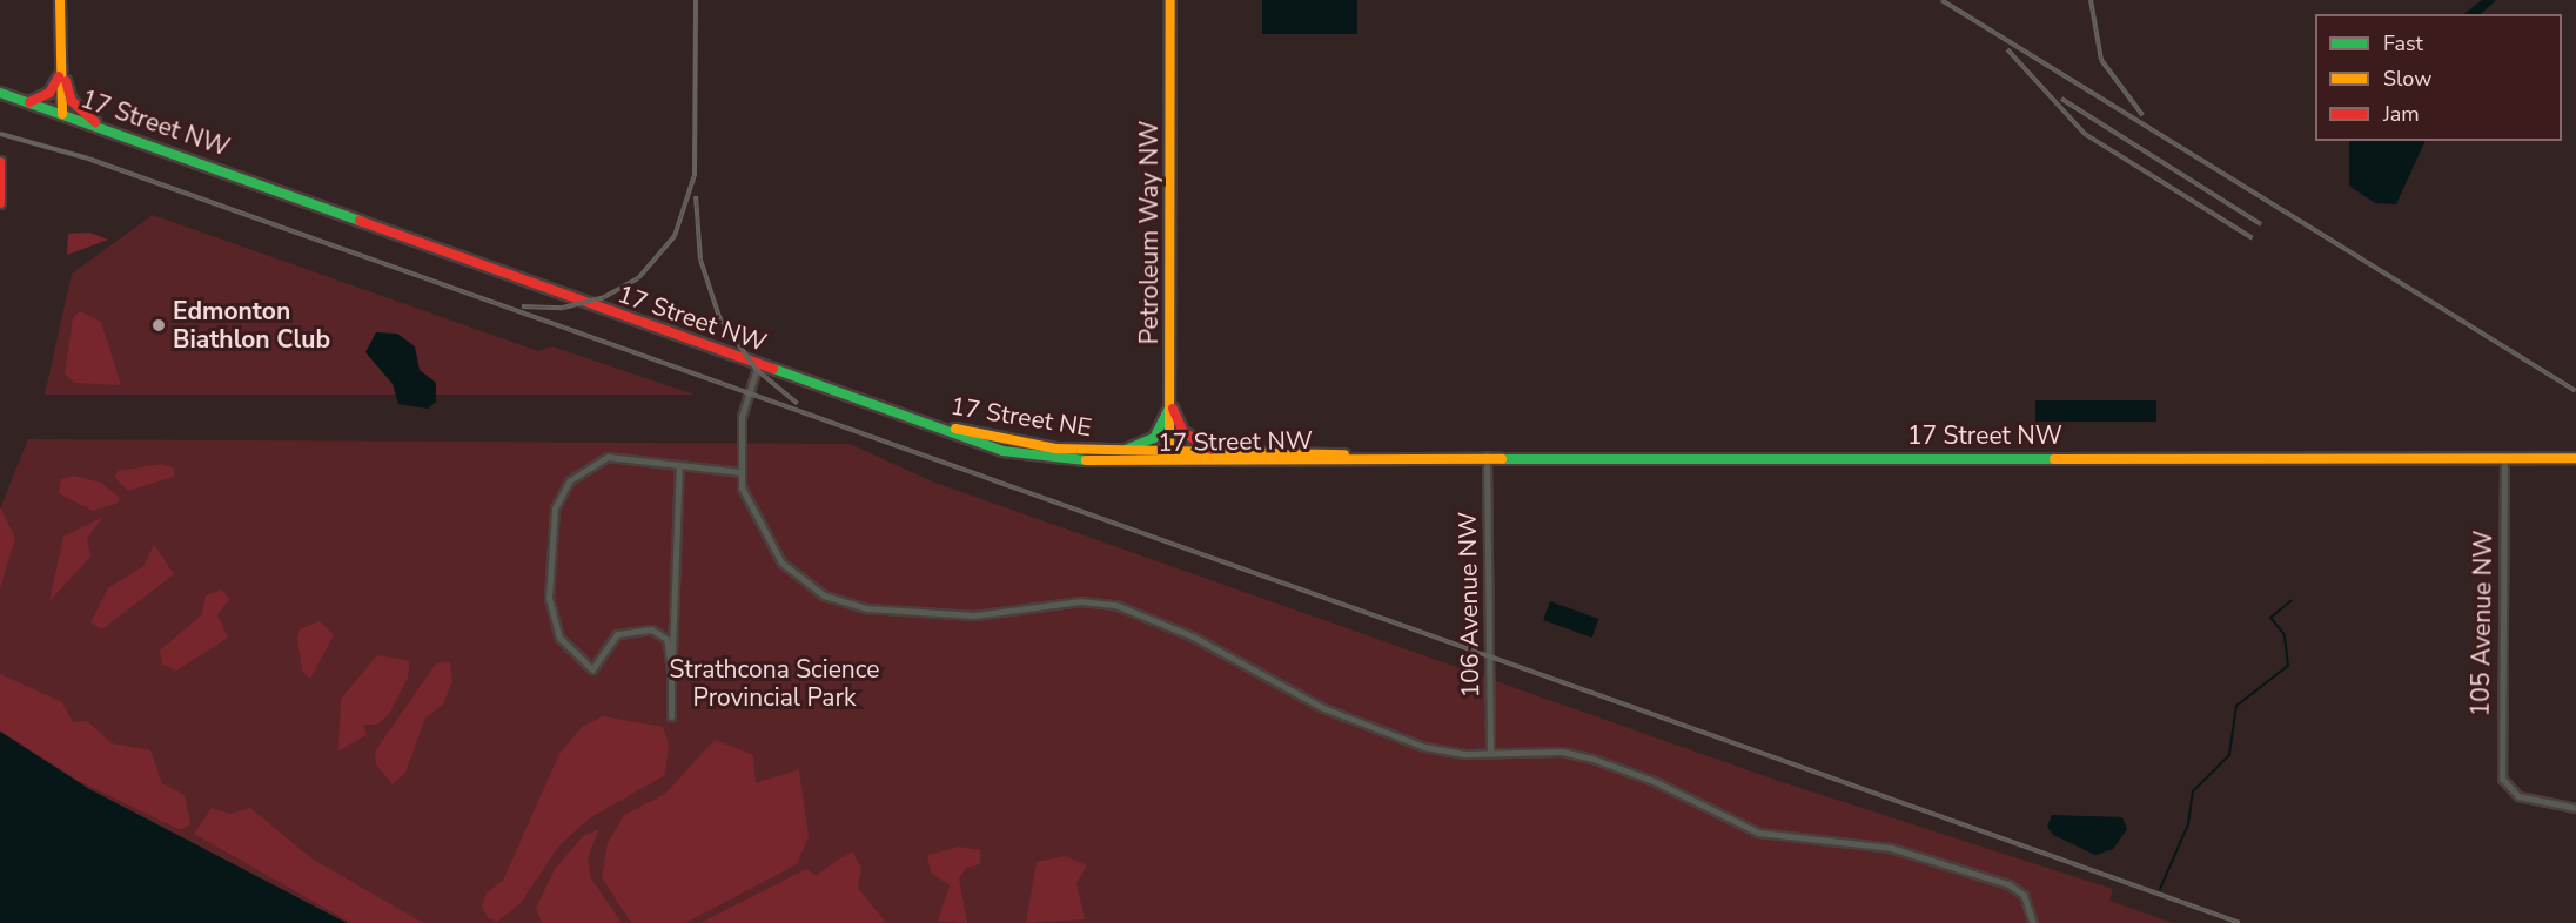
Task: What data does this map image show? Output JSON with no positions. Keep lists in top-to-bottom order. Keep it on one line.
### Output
{"streets":{"main road":["17 Street NW","Petroleum Way NW","17 Street NE"],"street":["106 Avenue NW","105 Avenue NW"]},"crossings":[["17 Street NW","Petroleum Way NW"],["17 Street NW","17 Street NE"],["17 Street NW","106 Avenue NW"],["17 Street NW","105 Avenue NW"]],"parks":["Strathcona Science Provincial Park"],"places":["Edmonton Biathlon Club"],"legend":["Fast","Slow","Jam"]}
